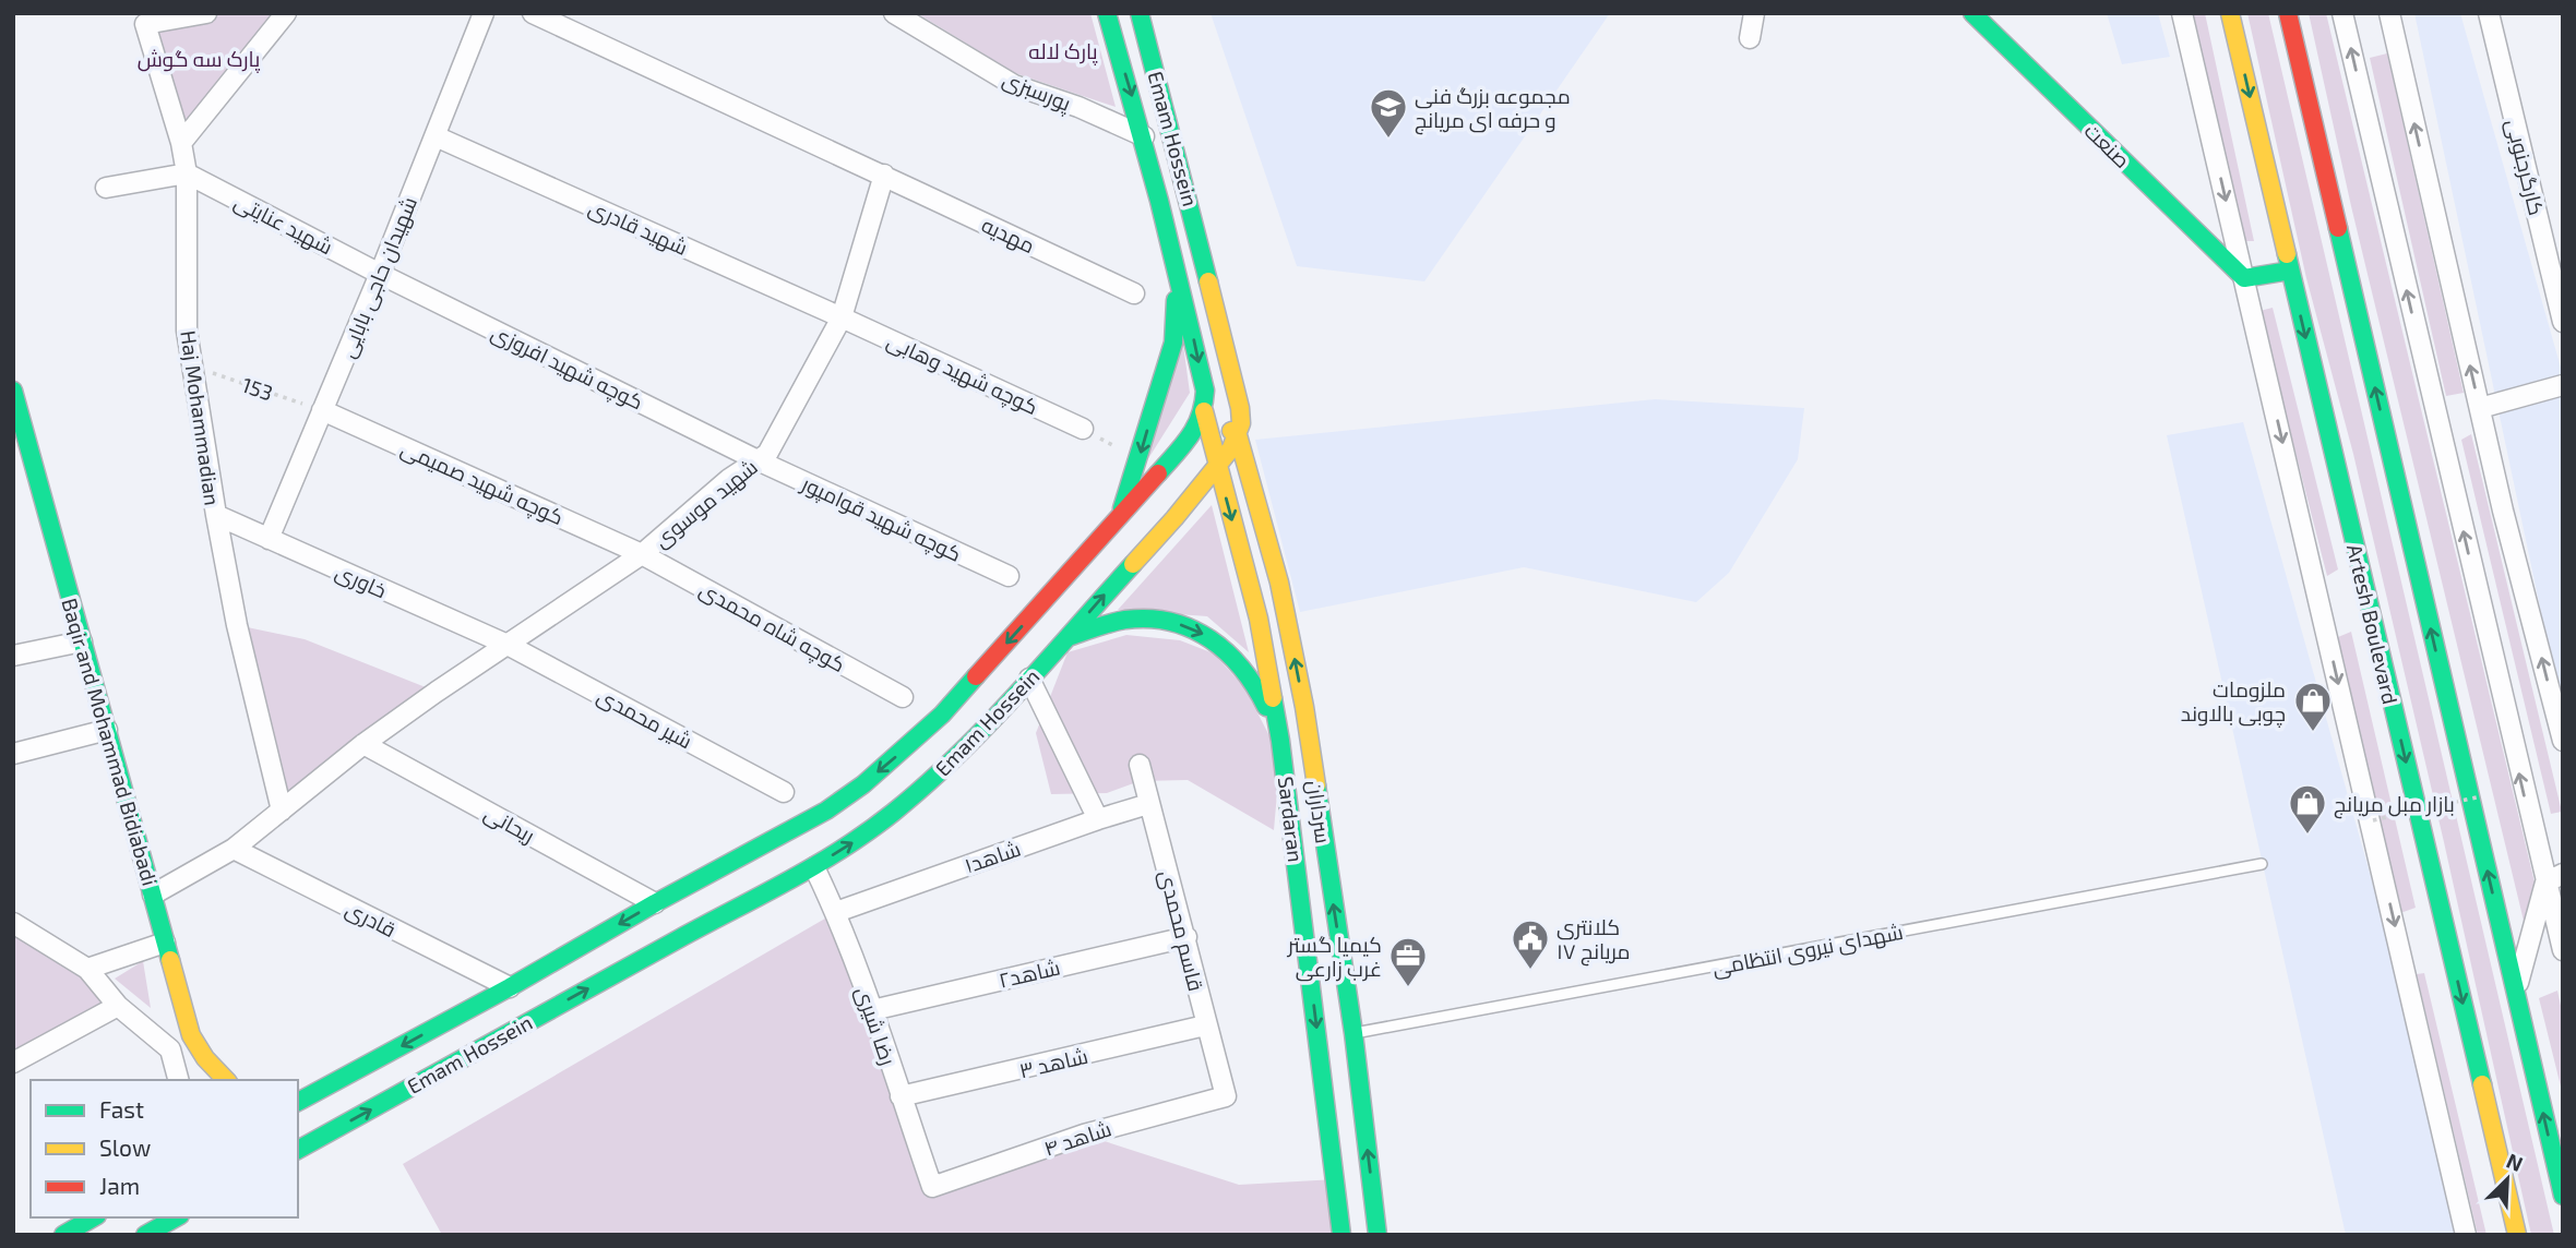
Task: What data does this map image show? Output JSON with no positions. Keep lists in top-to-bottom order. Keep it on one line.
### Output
{"streets":{"main road":["Emam Hossein","صنعت","Artesh Boulevard","Baqir and Mohammad Bidiabadi","سرداران","Sardaran"],"street":["پورسبزی","کارگرجنوبی","شهید عنایتی","شهید قادری","مهدیه","شهیدان حاجی بابایی","کوچه شهید افروزی","کوچه شهید وهابی","Haj Mohammadian","کوچه شهید صمیمی","شهید موسوی","کوچه شهید قوامپور","خاوری","کوچه شاه محمدی","شیر محمدی","ریحانی","شاهد۱","قادری","قاسم محمدی","شاهد۲","رضا شیری","شاهد ۳","شاهد ۴"],"lane":["شهدای نیروی انتظامی"],"path":["153"]},"crossings":[["پورسبزی","Emam Hossein"],["Emam Hossein","سرداران"],["Emam Hossein","Sardaran"],["Emam Hossein","ریحانی"],["Emam Hossein","قادری"],["Emam Hossein","رضا شیری"],["شهید عنایتی","شهیدان حاجی بابایی"],["شهید عنایتی","کوچه شهید افروزی"],["شهید عنایتی","Haj Mohammadian"],["شهید قادری","شهیدان حاجی بابایی"],["شهید قادری","کوچه شهید وهابی"],["شهید قادری","شهید موسوی"],["مهدیه","شهید موسوی"],["شهیدان حاجی بابایی","کوچه شهید افروزی"],["شهیدان حاجی بابایی","153"],["شهیدان حاجی بابایی","کوچه شهید صمیمی"],["شهیدان حاجی بابایی","خاوری"],["کوچه شهید افروزی","شهید موسوی"],["کوچه شهید افروزی","کوچه شهید قوامپور"],["کوچه شهید وهابی","شهید موسوی"],["153","Haj Mohammadian"],["153","کوچه شهید صمیمی"],["Haj Mohammadian","شهید موسوی"],["Haj Mohammadian","خاوری"],["کوچه شهید صمیمی","شهید موسوی"],["کوچه شهید صمیمی","کوچه شاه محمدی"],["شهید موسوی","کوچه شهید قوامپور"],["شهید موسوی","خاوری"],["شهید موسوی","کوچه شاه محمدی"],["شهید موسوی","شیر محمدی"],["شهید موسوی","Baqir and Mohammad Bidiabadi"],["شهید موسوی","ریحانی"],["شهید موسوی","قادری"],["خاوری","شیر محمدی"],["سرداران","شهدای نیروی انتظامی"],["شاهد۱","قاسم محمدی"],["شاهد۱","رضا شیری"],["قاسم محمدی","شاهد۲"],["قاسم محمدی","شاهد ۳"],["قاسم محمدی","شاهد ۴"],["شاهد۲","رضا شیری"],["رضا شیری","شاهد ۳"],["رضا شیری","شاهد ۴"]],"one_way":["سرداران","Sardaran"],"parks":["پارک لاله","پارک سه گوش"],"places":{"school or university":["مجموعه بزرگ فنی و حرفه ای مریانج"],"shop":["ملزومات چوبی بالاوند","بازار مبل مریانج"],"public building":["کلانتری ۱۷ مریانج"],"office":["کیمیا گستر غرب زارعی"]},"legend":["Fast","Slow","Jam"],"north":"top right"}
